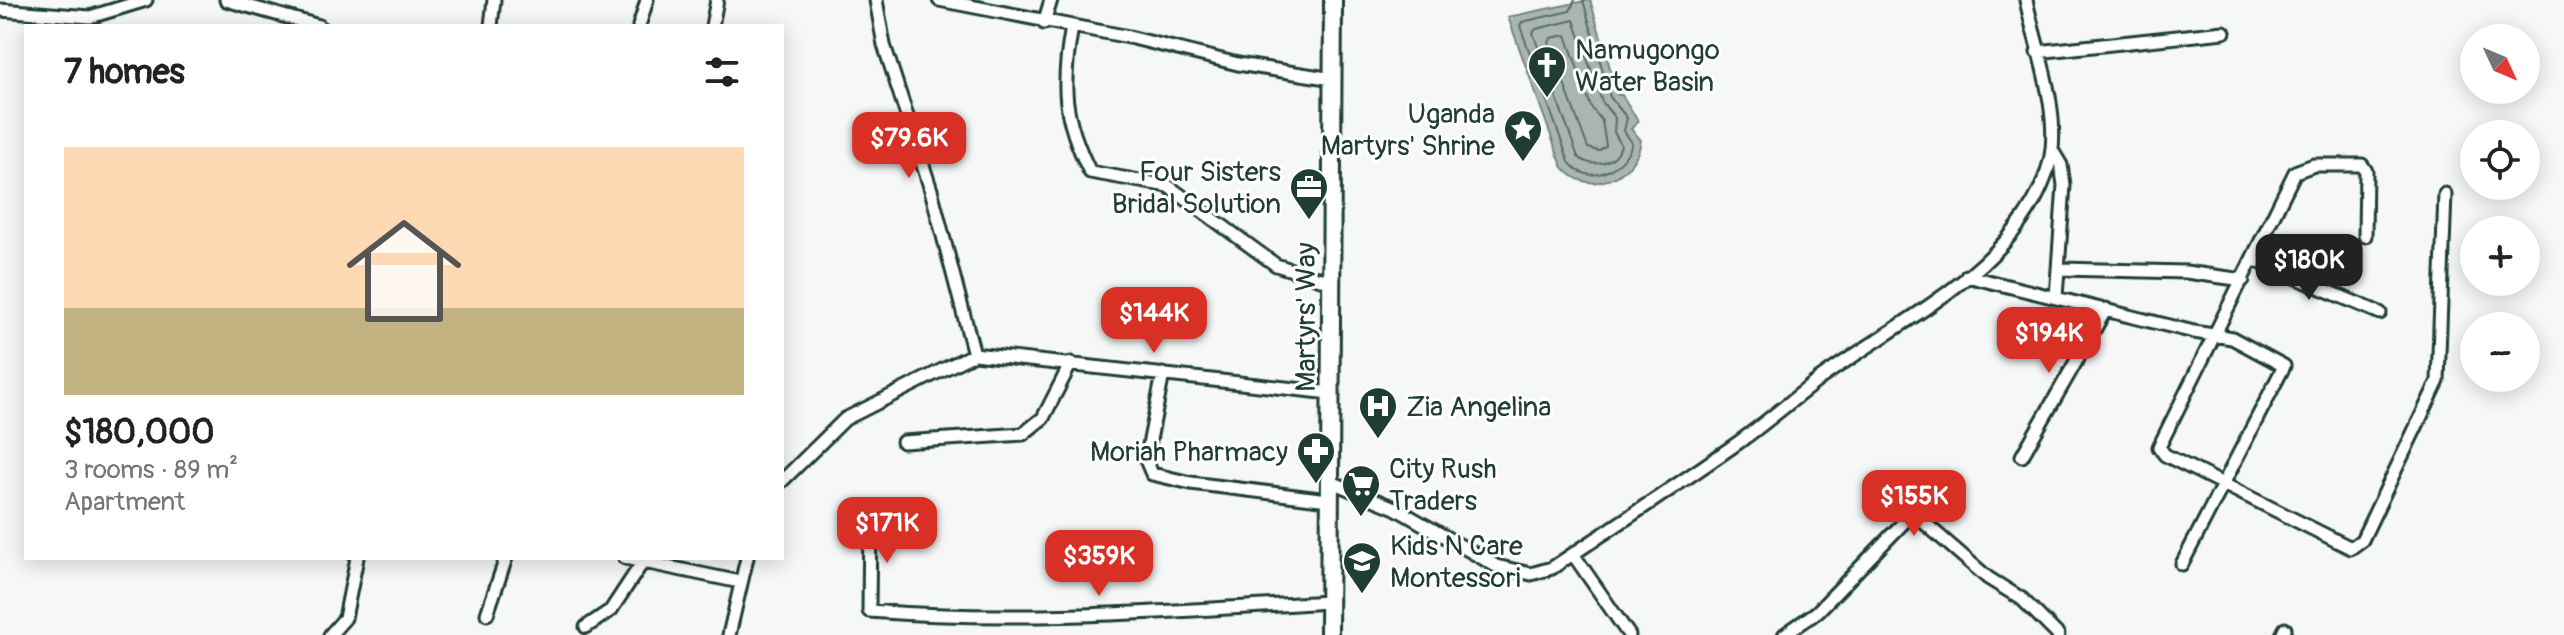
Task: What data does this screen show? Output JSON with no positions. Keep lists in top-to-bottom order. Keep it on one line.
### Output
{"streets":{"main road":["Martyrs' Way"]},"places":{"church":["Namugongo Water Basin"],"place":["Uganda Martyrs' Shrine"],"office":["Four Sisters Bridal Solution"],"hospital":["Zia Angelina"],"pharmacy":["Moriah Pharmacy"],"supermarket":["City Rush Traders"],"school or university":["Kids N Care Montessori"]},"north":"bottom right","page":{"map_buttons":["+","−"],"heading":"7 homes","price":["$79.6K","$180K","$144K","$194K","$155K","$171K","$359K"],"list":[{"name":"$180,000","note":"3 rooms · 89 m² · Apartment"}]}}
